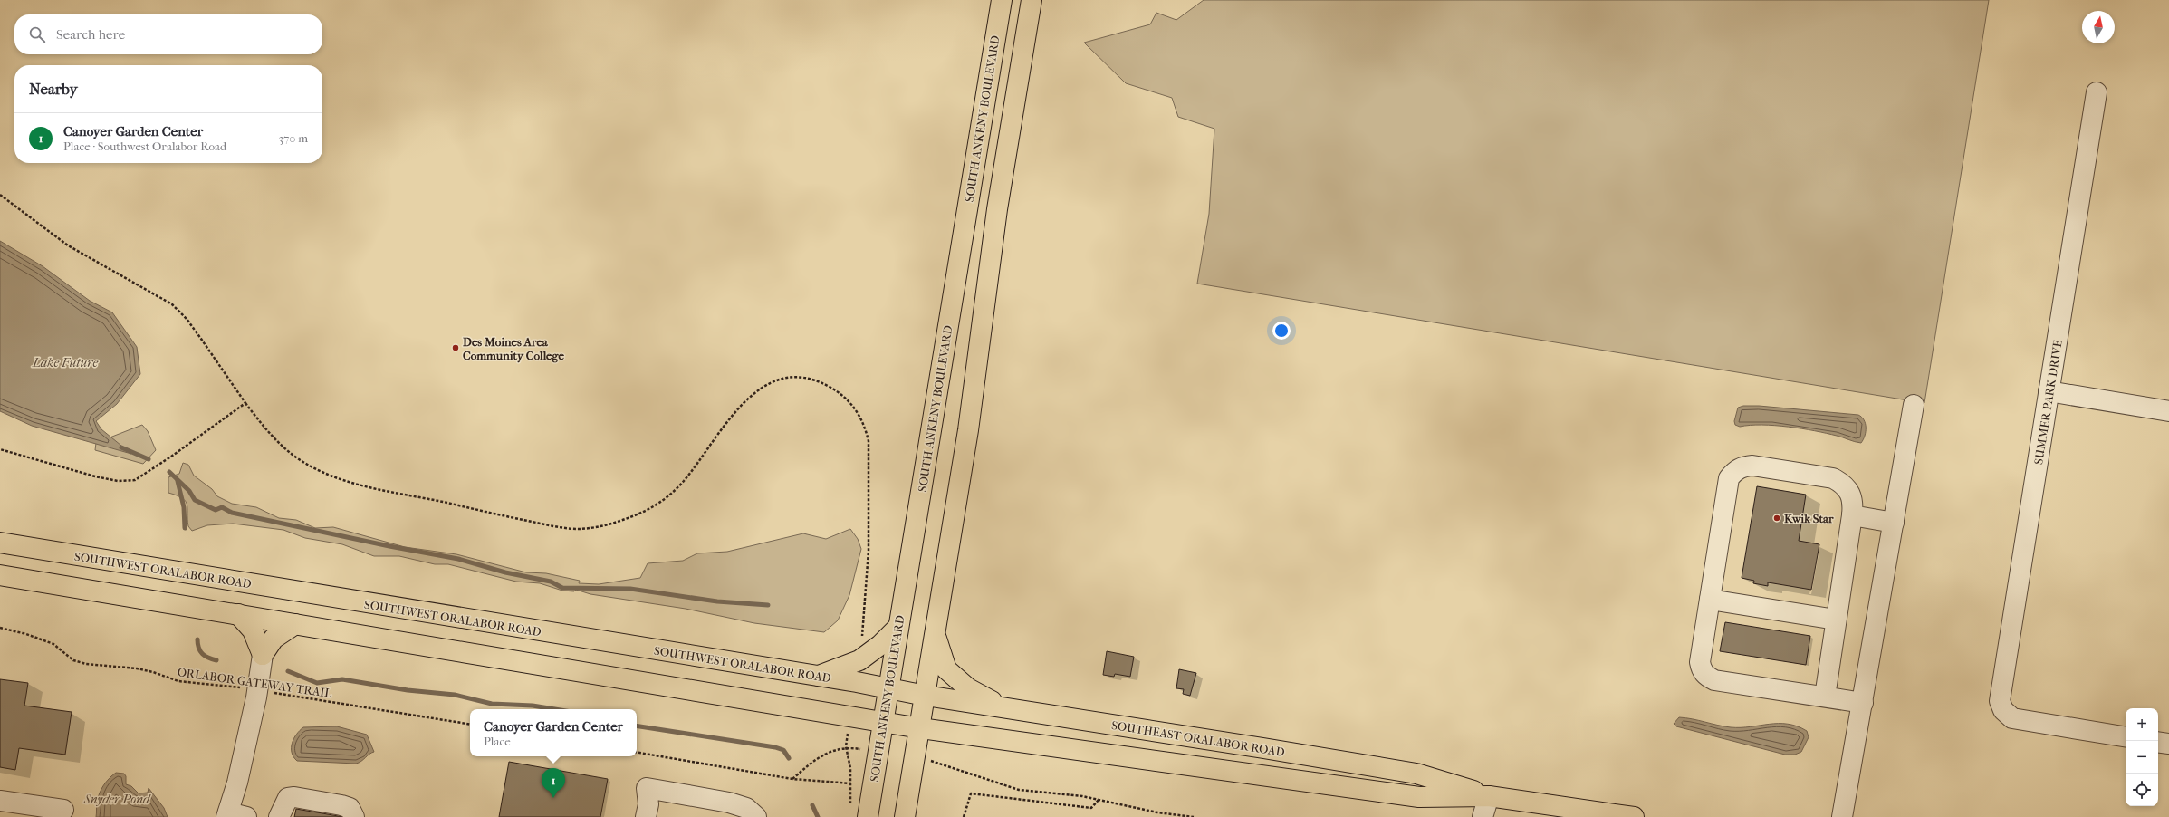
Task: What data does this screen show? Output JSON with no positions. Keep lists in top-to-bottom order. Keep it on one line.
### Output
{"streets":{"main road":["SOUTH ANKENY BOULEVARD","SOUTHWEST ORALABOR ROAD","SOUTHEAST ORALABOR ROAD"],"street":["SUMMER PARK DRIVE"],"path":["ORLABOR GATEWAY TRAIL"]},"crossings":[["SOUTH ANKENY BOULEVARD","SOUTHWEST ORALABOR ROAD"],["SOUTH ANKENY BOULEVARD","SOUTHEAST ORALABOR ROAD"],["SOUTHWEST ORALABOR ROAD","SOUTHEAST ORALABOR ROAD"]],"water":["Lake Future","Snyder Pond"],"places":["Des Moines Area Community College","Kwik Star"],"north":"top","page":{"search":"Search here","heading":"Nearby","list":[{"mark":"1","name":"Canoyer Garden Center","note":"Place · Southwest Oralabor Road","value":"370 m"}],"map_buttons":["+","−"],"popup":["Canoyer Garden Center","Place"],"pins":"1"}}
